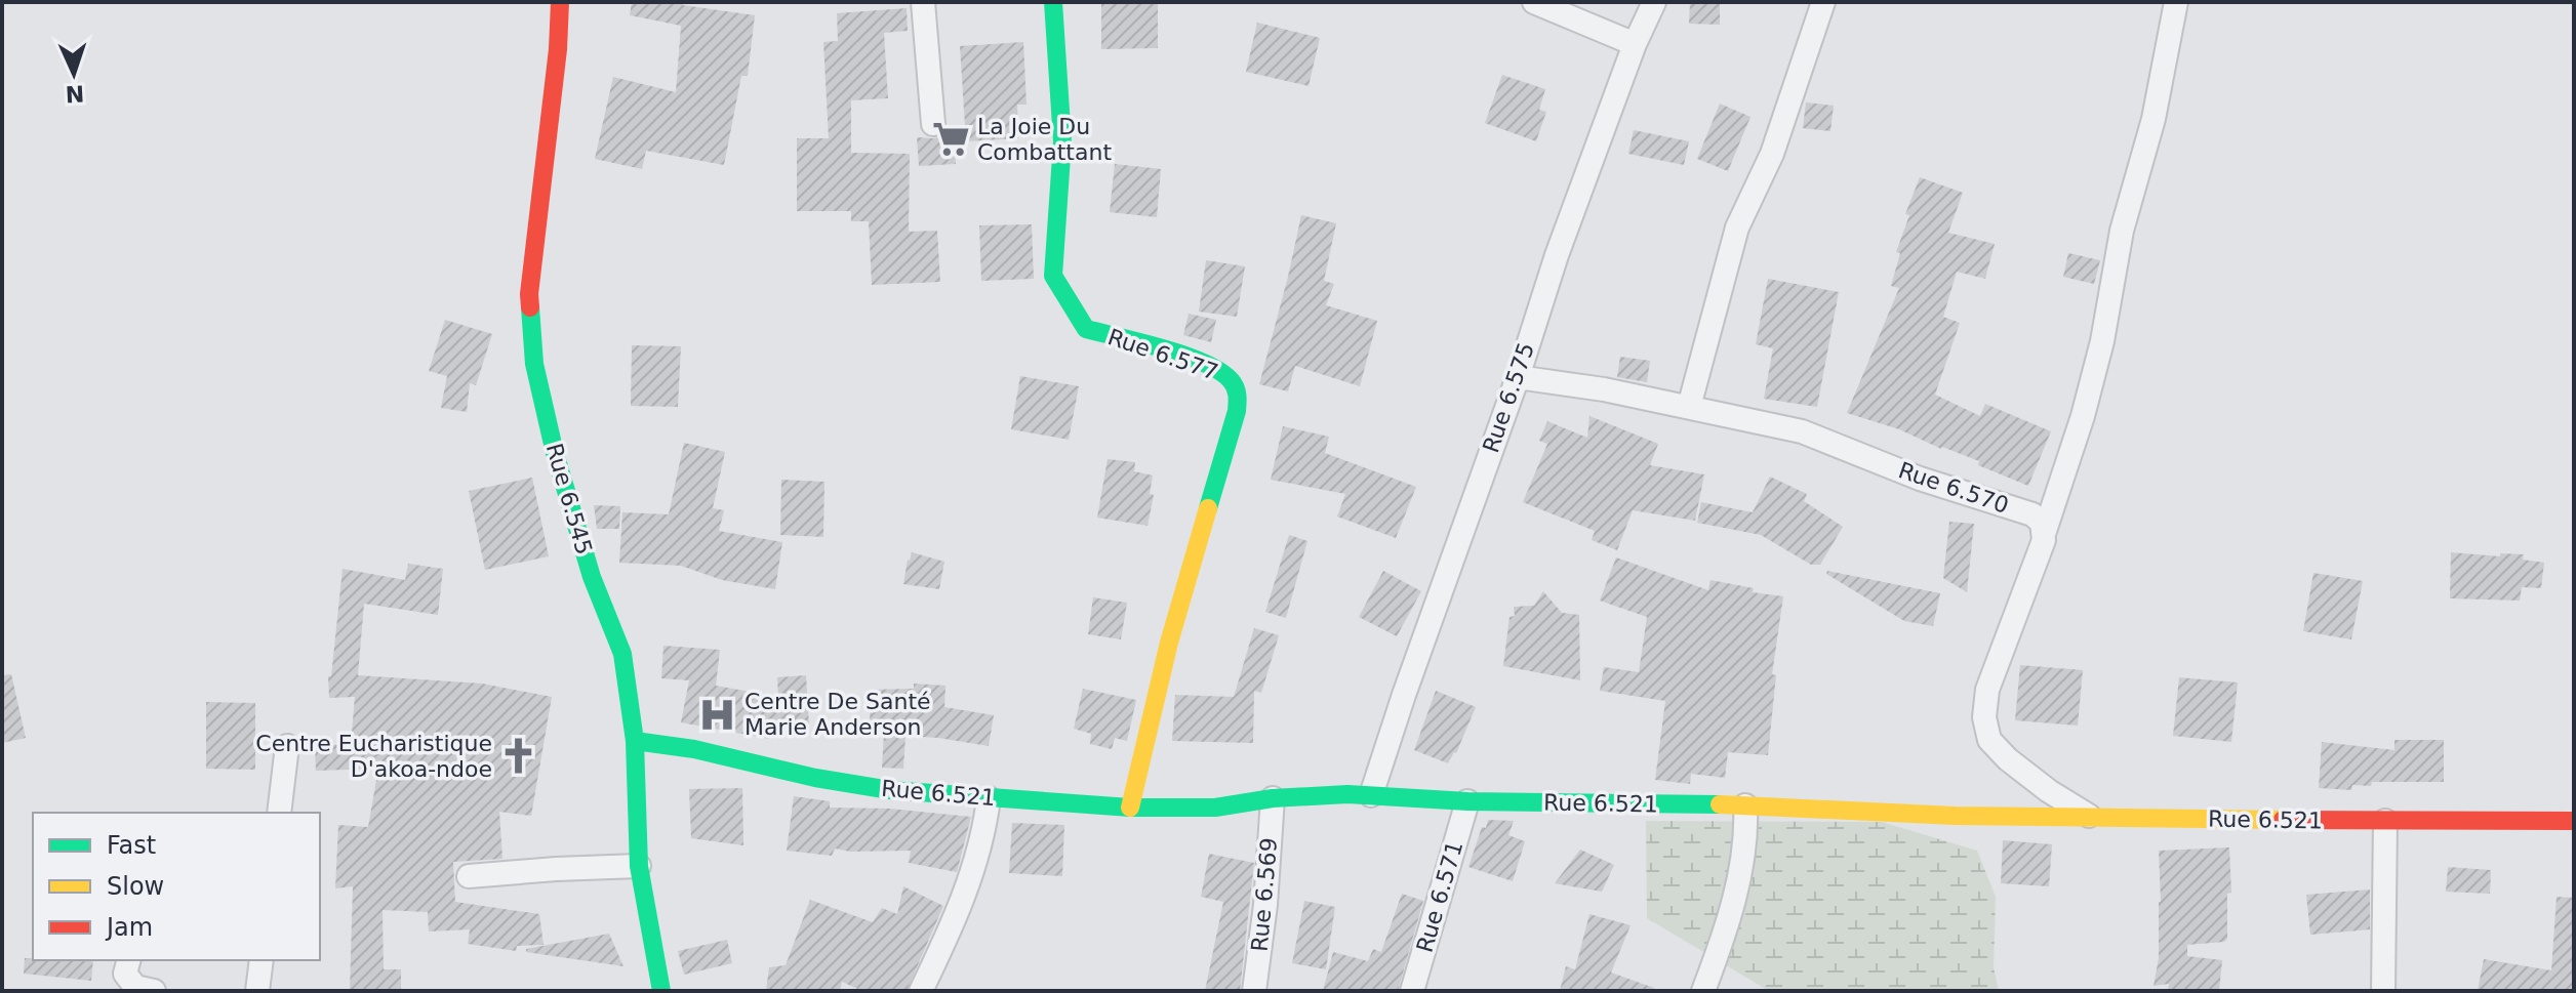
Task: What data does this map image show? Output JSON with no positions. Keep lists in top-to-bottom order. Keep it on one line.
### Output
{"streets":{"street":["Rue 6.577","Rue 6.575","Rue 6.570","Rue 6.545","Rue 6.521","Rue 6.569","Rue 6.571"]},"crossings":[["Rue 6.577","Rue 6.521"],["Rue 6.575","Rue 6.570"],["Rue 6.575","Rue 6.521"],["Rue 6.545","Rue 6.521"],["Rue 6.521","Rue 6.569"],["Rue 6.521","Rue 6.571"]],"places":{"supermarket":["La Joie Du Combattant"],"hospital":["Centre De Santé Marie Anderson"],"church":["Centre Eucharistique D'akoa-ndoe"]},"legend":["Fast","Slow","Jam"],"north":"bottom"}
